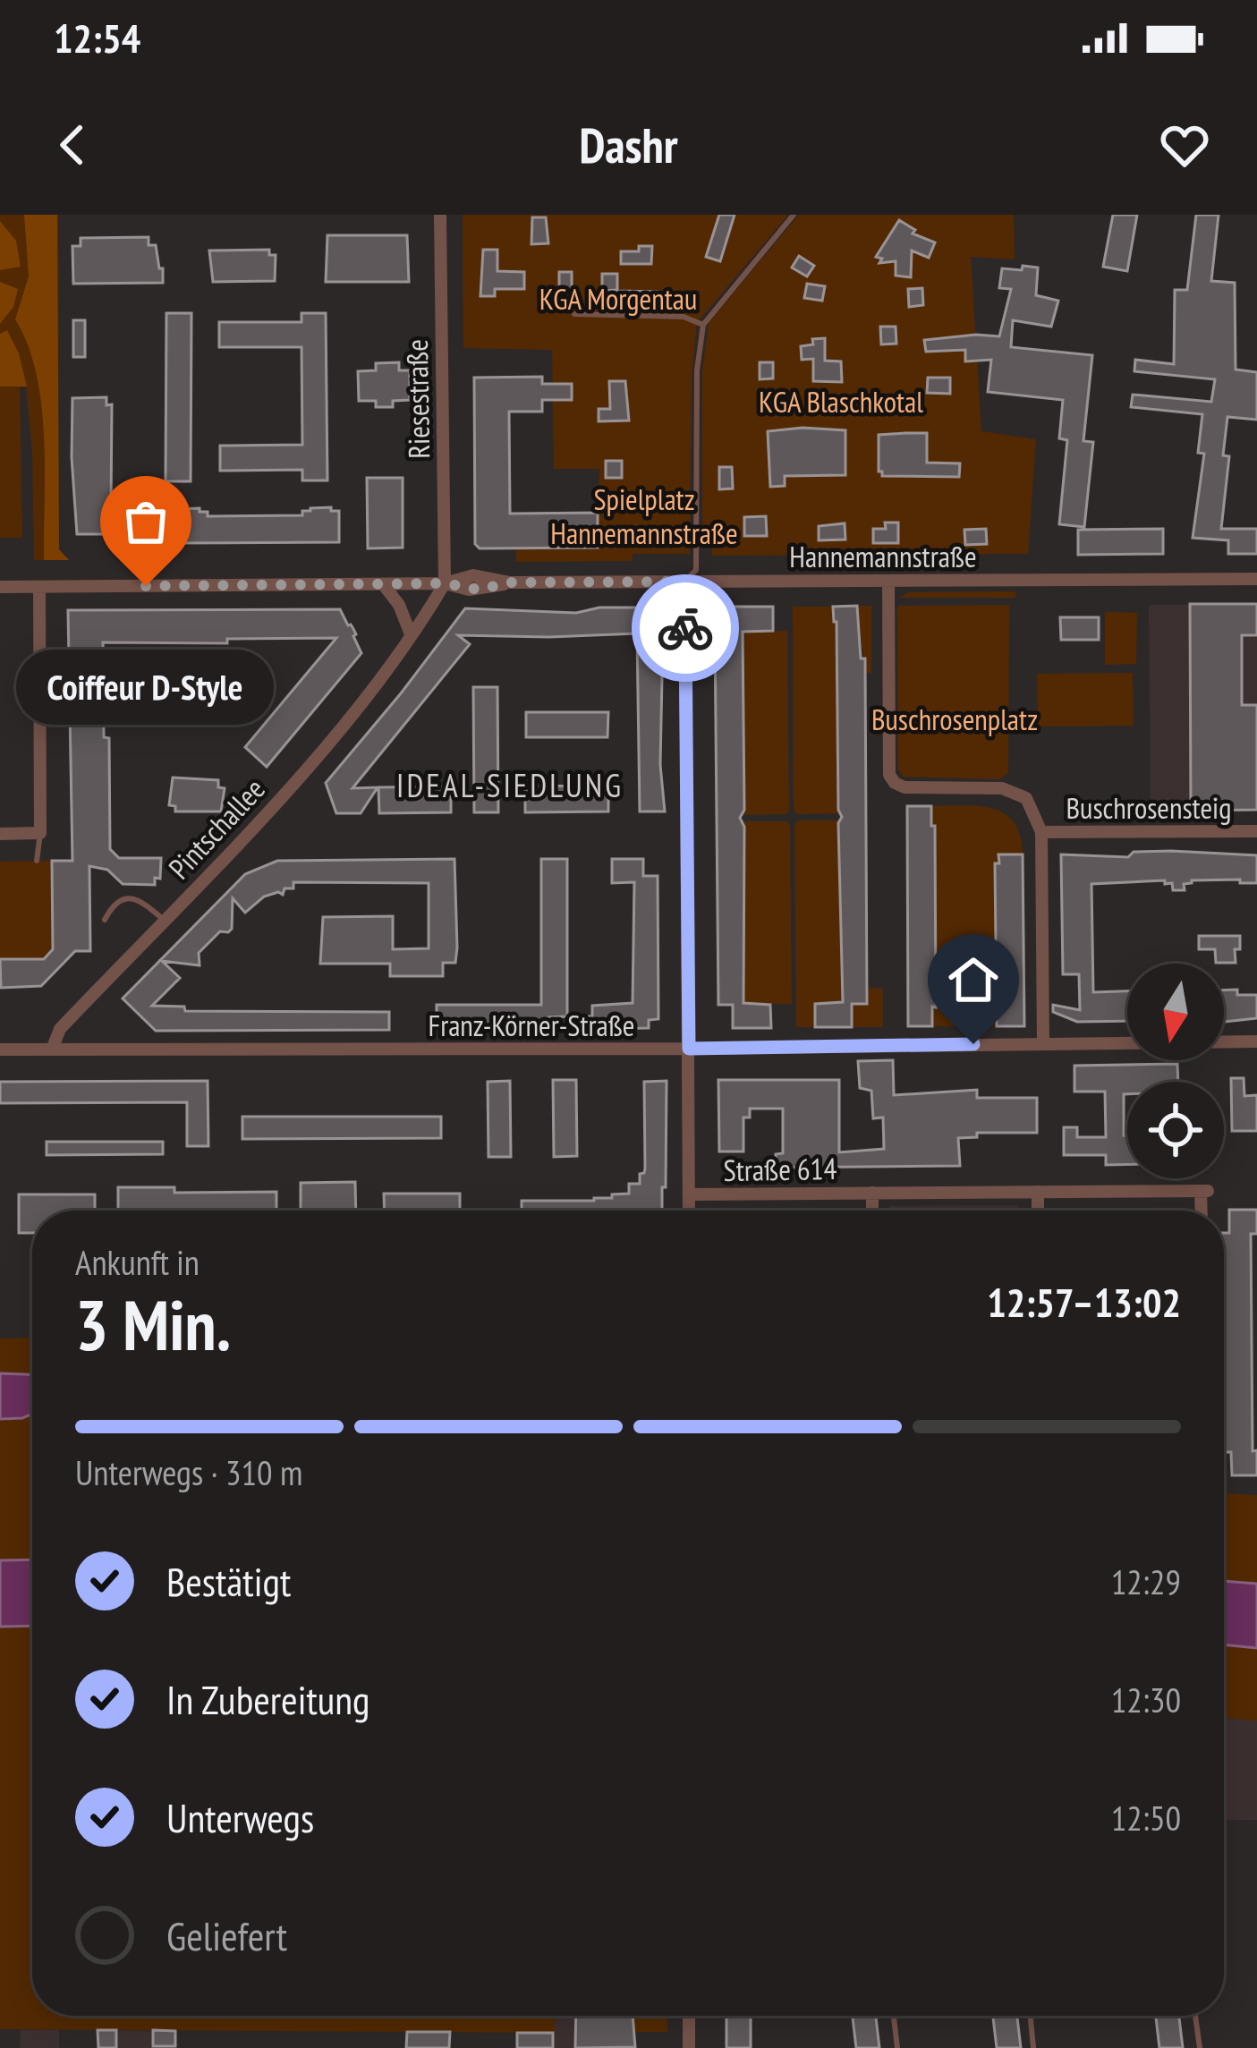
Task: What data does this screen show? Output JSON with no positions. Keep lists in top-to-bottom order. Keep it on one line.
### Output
{"streets":{"street":["Riesestraße","Hannemannstraße","Buschrosensteig","Pintschallee","Franz-Körner-Straße","Straße 614"]},"crossings":[["Riesestraße","Hannemannstraße"],["Riesestraße","Pintschallee"],["Hannemannstraße","Pintschallee"],["Pintschallee","Franz-Körner-Straße"]],"districts":["IDEAL-SIEDLUNG"],"parks":["KGA Morgentau","KGA Blaschkotal","Spielplatz Hannemannstraße","Buschrosenplatz"],"places":["Coiffeur D-Style"],"north":"bottom","page":{"status":"12:54","header":"Dashr","bubble":"Coiffeur D-Style","heading":["3 Min.","Ankunft in","12:57–13:02"],"bar":"Unterwegs · 310 m","list":[["Bestätigt","12:29"],["In Zubereitung","12:30"],["Unterwegs","12:50"],"Geliefert"]}}
